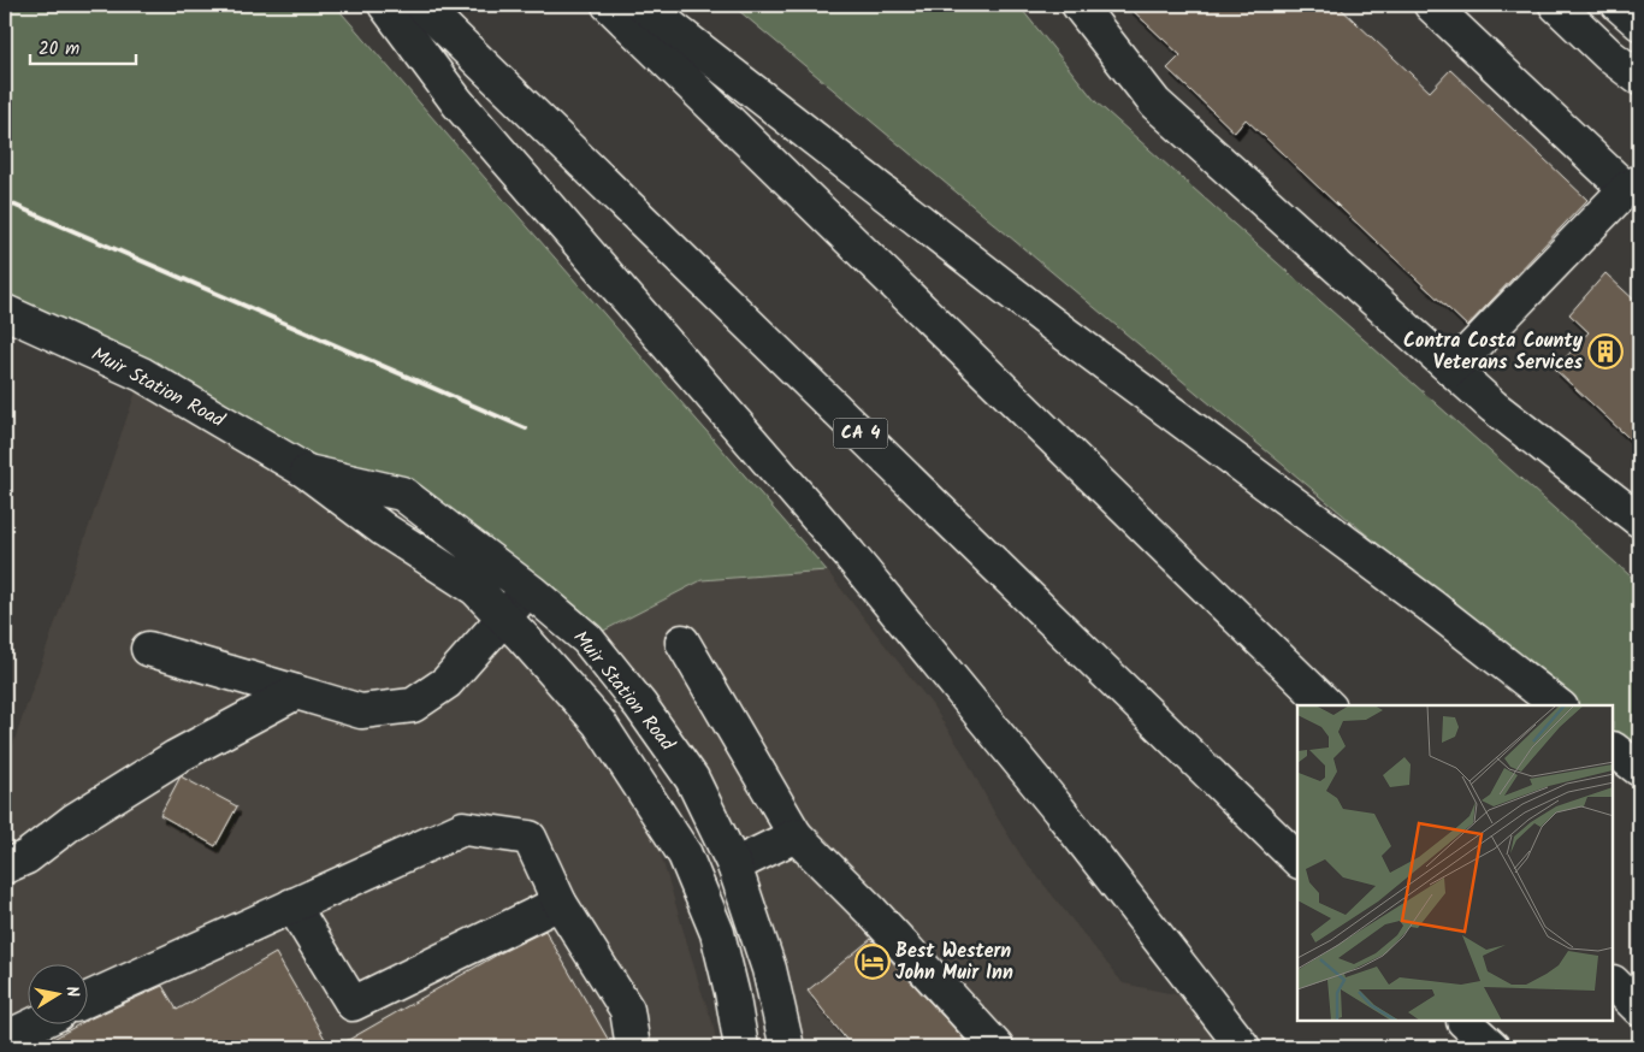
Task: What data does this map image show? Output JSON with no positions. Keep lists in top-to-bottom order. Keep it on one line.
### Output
{"streets":{"main road":["Muir Station Road","CA 4"]},"places":{"building":["Contra Costa County Veterans Services"],"hotel":["Best Western John Muir Inn"]},"scale_bar":"20 m","north":"right"}
